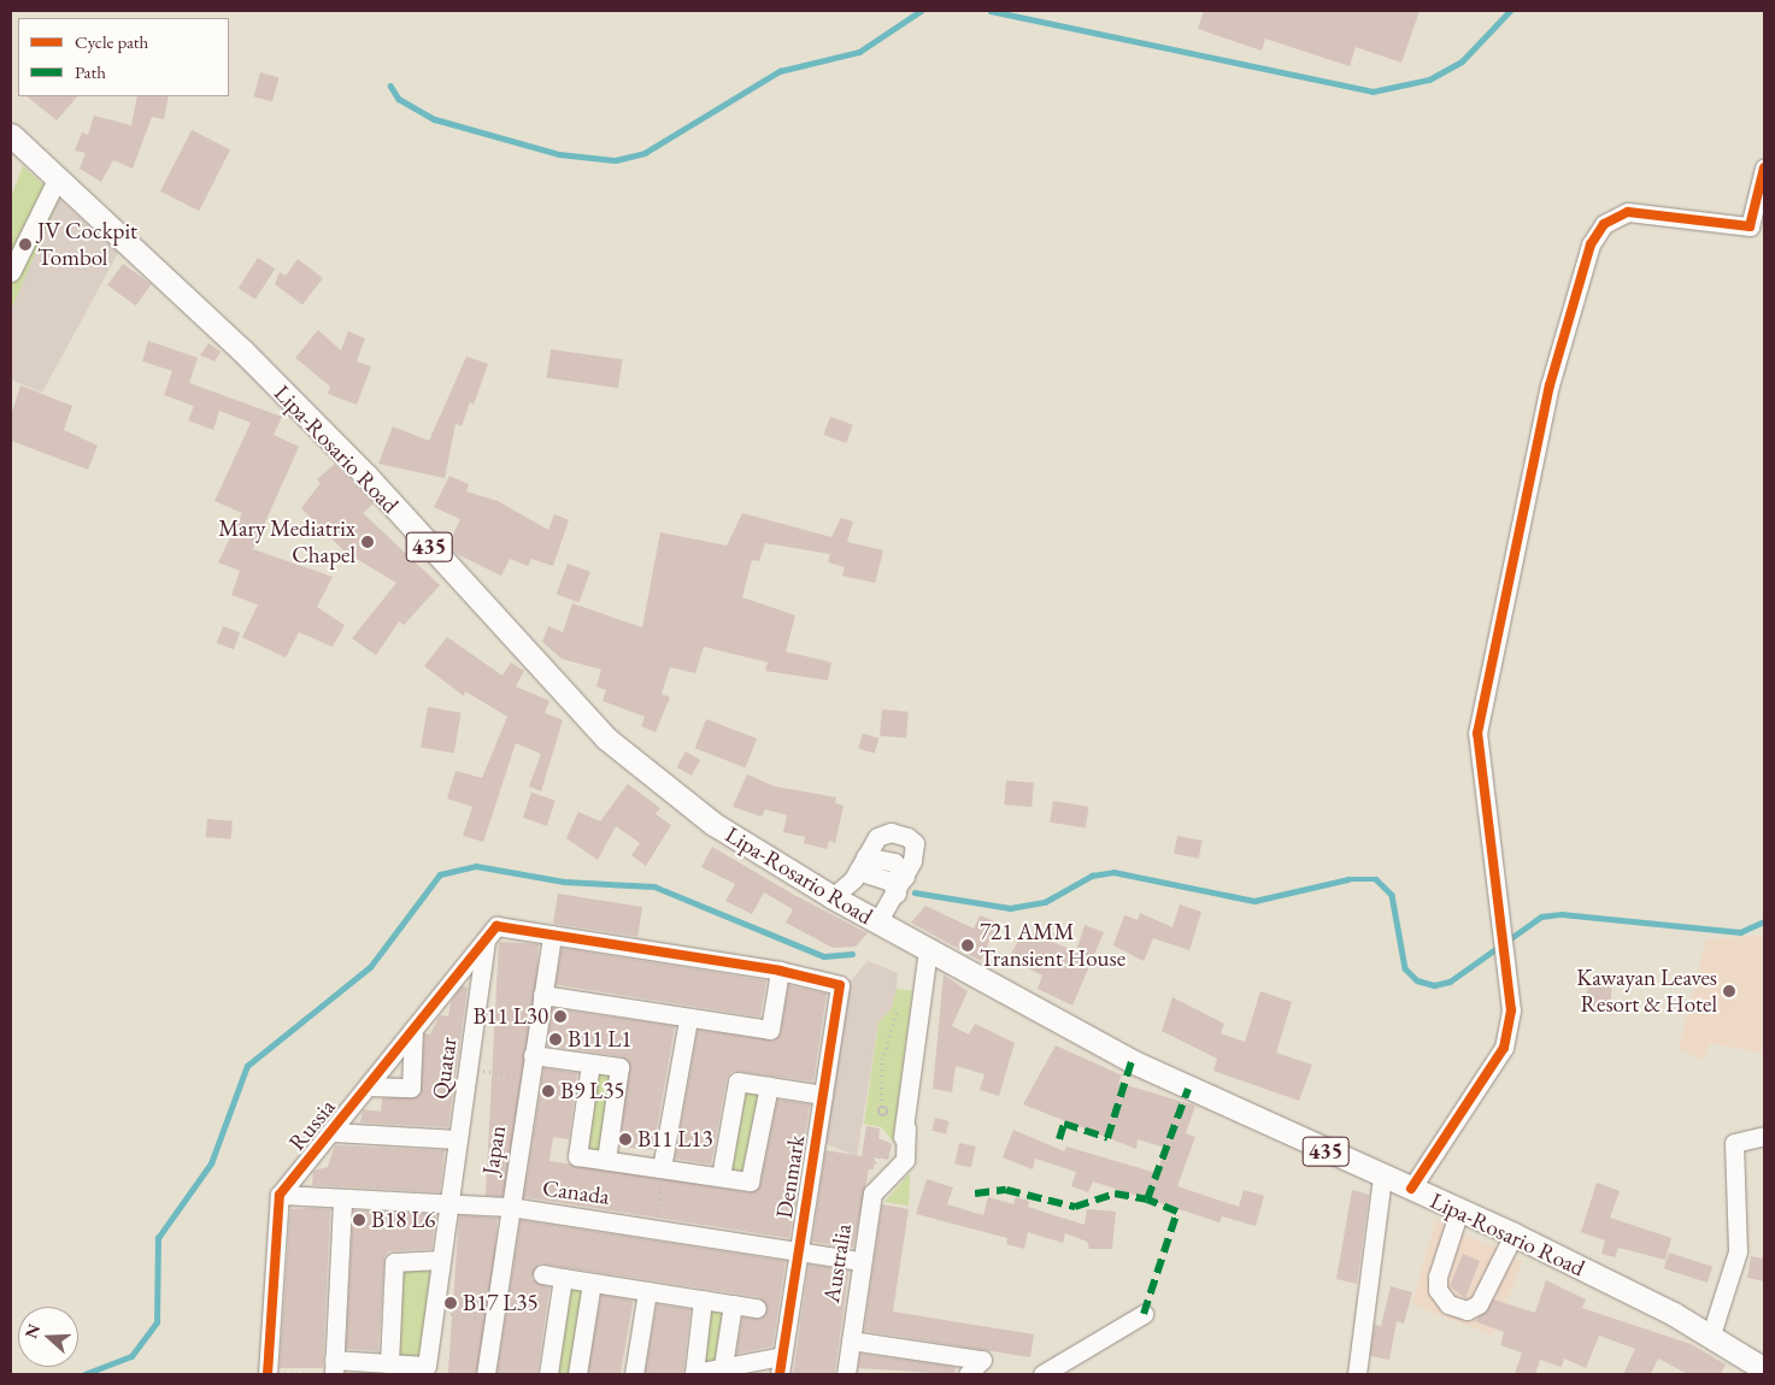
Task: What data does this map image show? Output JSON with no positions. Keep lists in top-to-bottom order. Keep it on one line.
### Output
{"streets":{"main road":["Lipa-Rosario Road","435"],"street":["Quatar","Russia","Japan","Denmark","Canada","Australia"]},"crossings":[["Lipa-Rosario Road","Australia"],["Quatar","Russia"],["Quatar","Canada"],["Russia","Canada"],["Japan","Canada"],["Denmark","Canada"],["Canada","Australia"]],"places":["JV Cockpit Tombol","Mary Mediatrix Chapel","721 AMM Transient House","Kawayan Leaves Resort & Hotel","B11 L30","B11 L1","B9 L35","B11 L13","B18 L6","B17 L35"],"legend":["Cycle path","Path"],"north":"left"}
